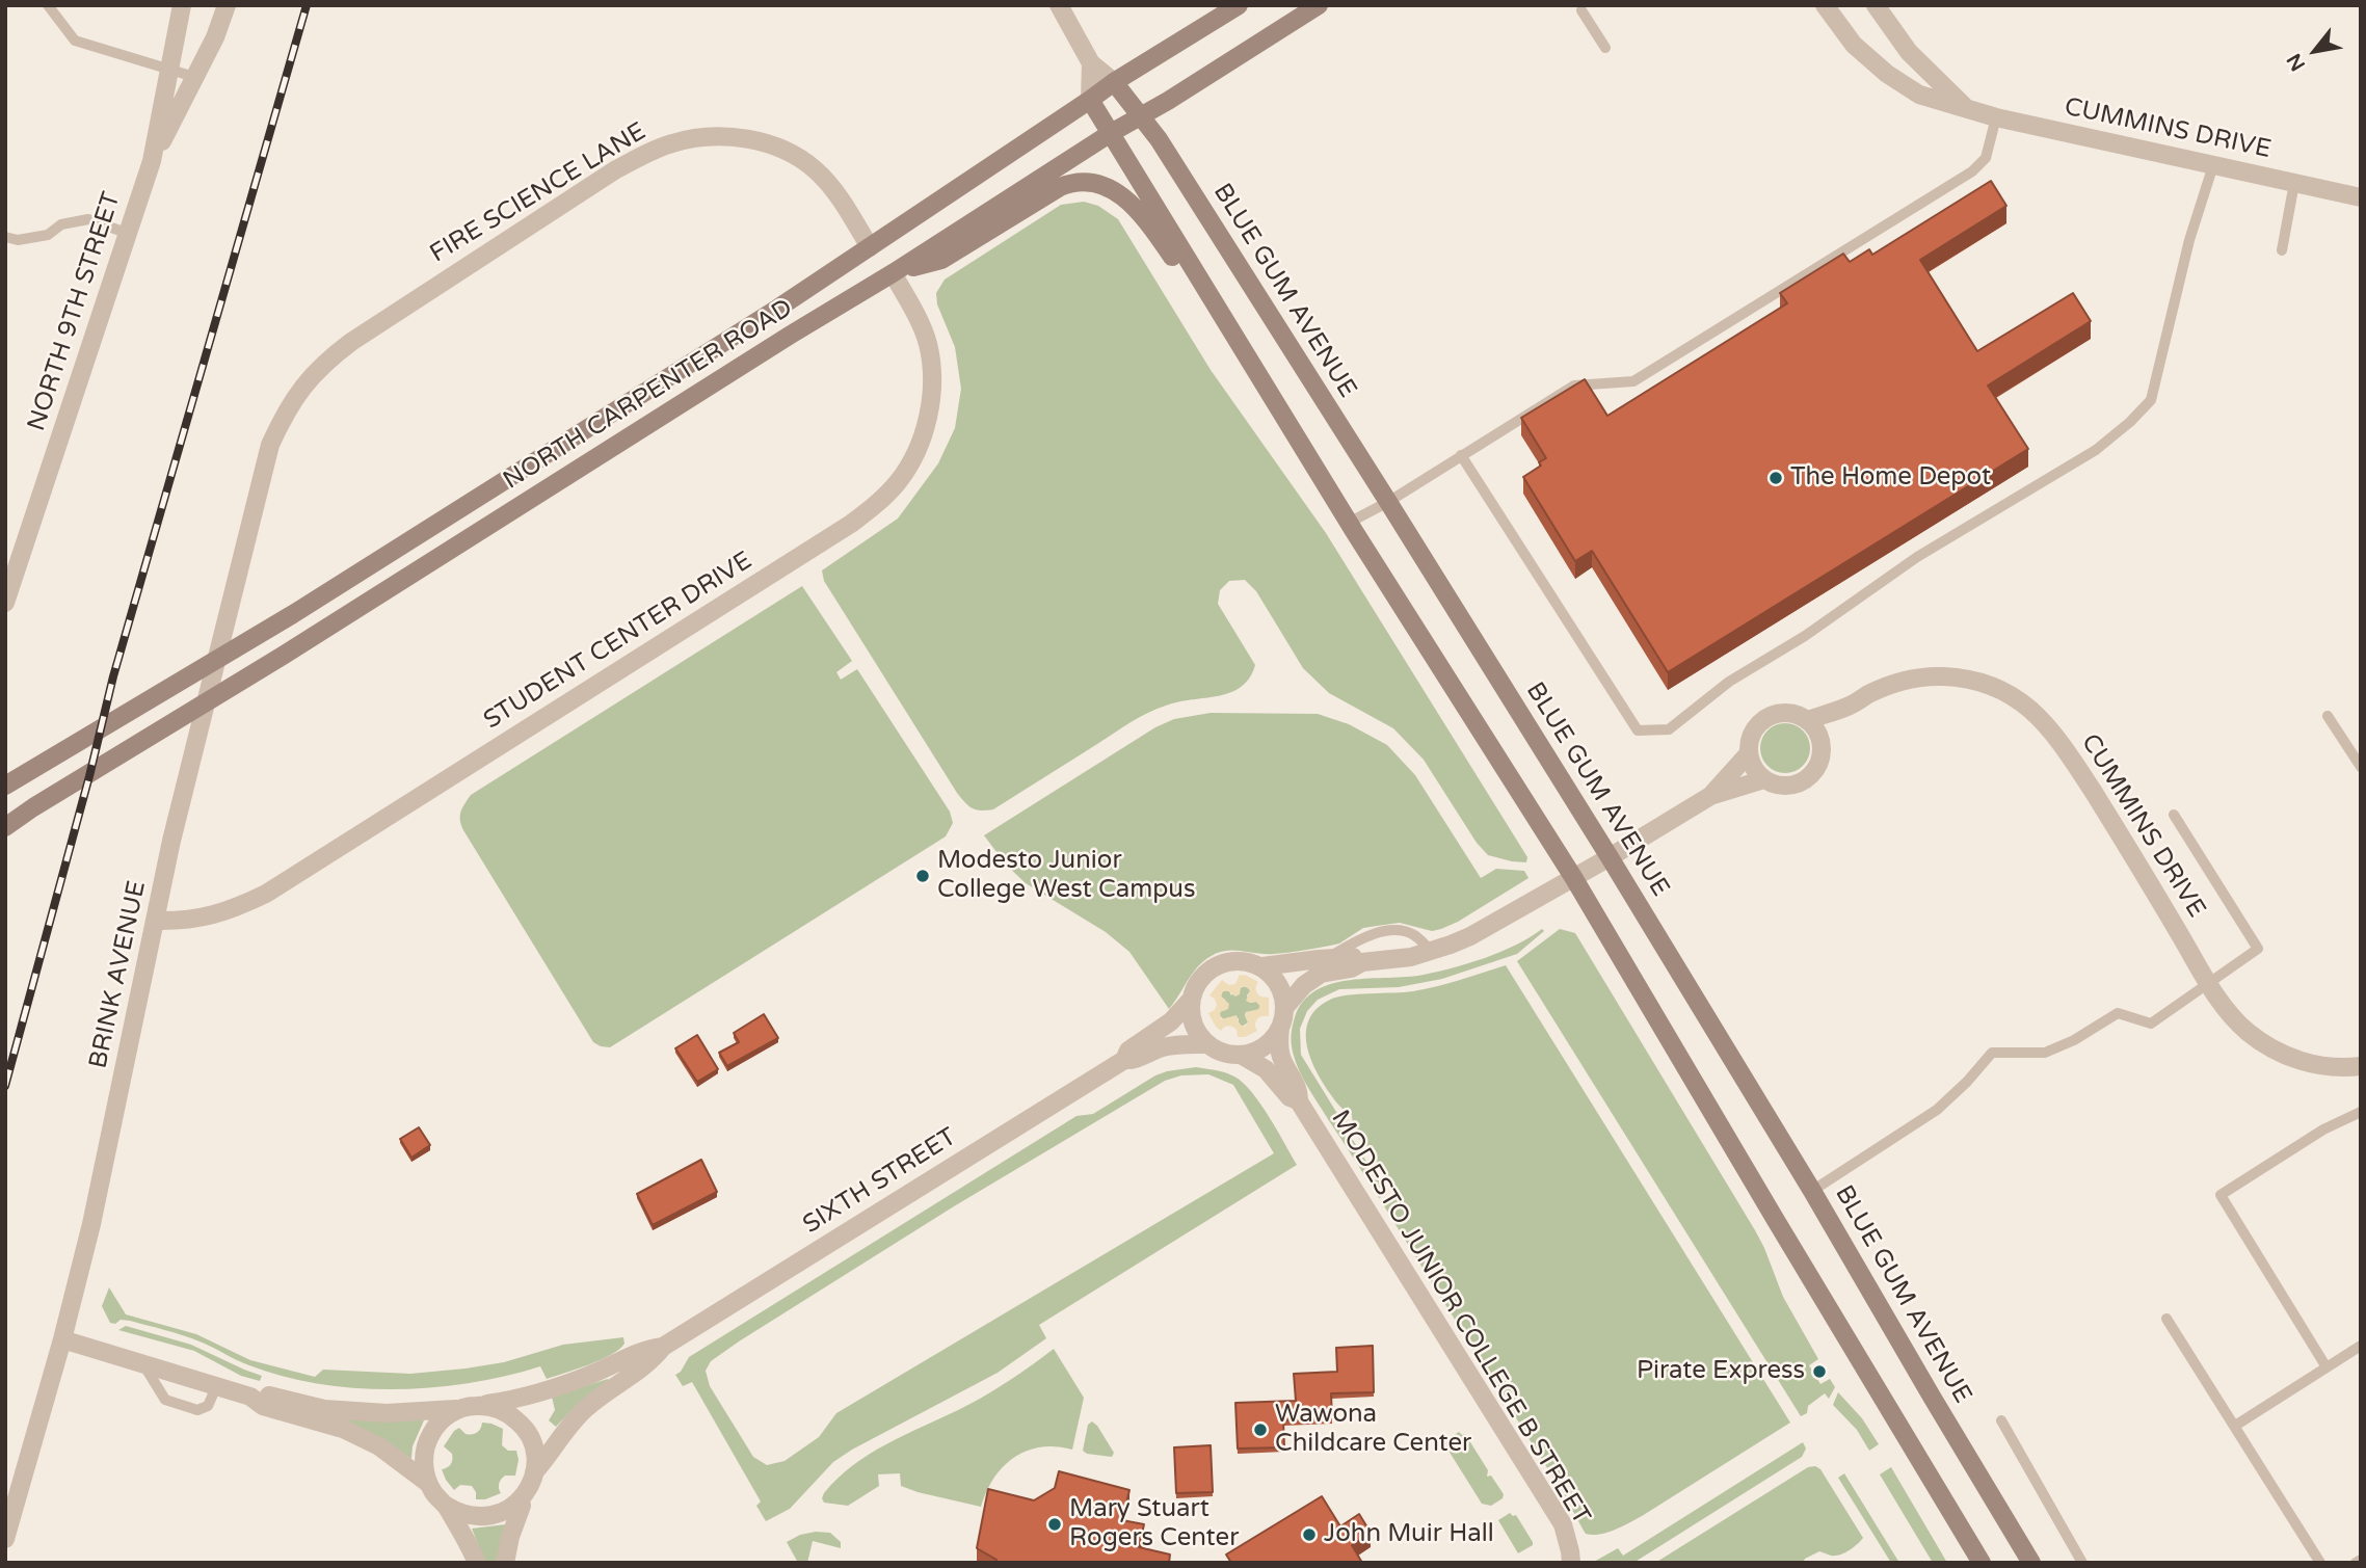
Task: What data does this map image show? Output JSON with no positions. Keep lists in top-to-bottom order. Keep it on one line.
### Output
{"streets":{"main road":["BLUE GUM AVENUE","NORTH CARPENTER ROAD"],"street":["CUMMINS DRIVE","FIRE SCIENCE LANE","NORTH 9TH STREET","STUDENT CENTER DRIVE","BRINK AVENUE","SIXTH STREET","MODESTO JUNIOR COLLEGE B STREET"]},"crossings":[["CUMMINS DRIVE","BLUE GUM AVENUE"],["CUMMINS DRIVE","SIXTH STREET"],["CUMMINS DRIVE","MODESTO JUNIOR COLLEGE B STREET"],["FIRE SCIENCE LANE","NORTH CARPENTER ROAD"],["FIRE SCIENCE LANE","BRINK AVENUE"],["BLUE GUM AVENUE","NORTH CARPENTER ROAD"],["NORTH CARPENTER ROAD","STUDENT CENTER DRIVE"],["STUDENT CENTER DRIVE","BRINK AVENUE"],["SIXTH STREET","MODESTO JUNIOR COLLEGE B STREET"]],"places":["The Home Depot","Modesto Junior College West Campus","Pirate Express","Wawona Childcare Center","Mary Stuart Rogers Center","John Muir Hall"],"north":"bottom left"}
